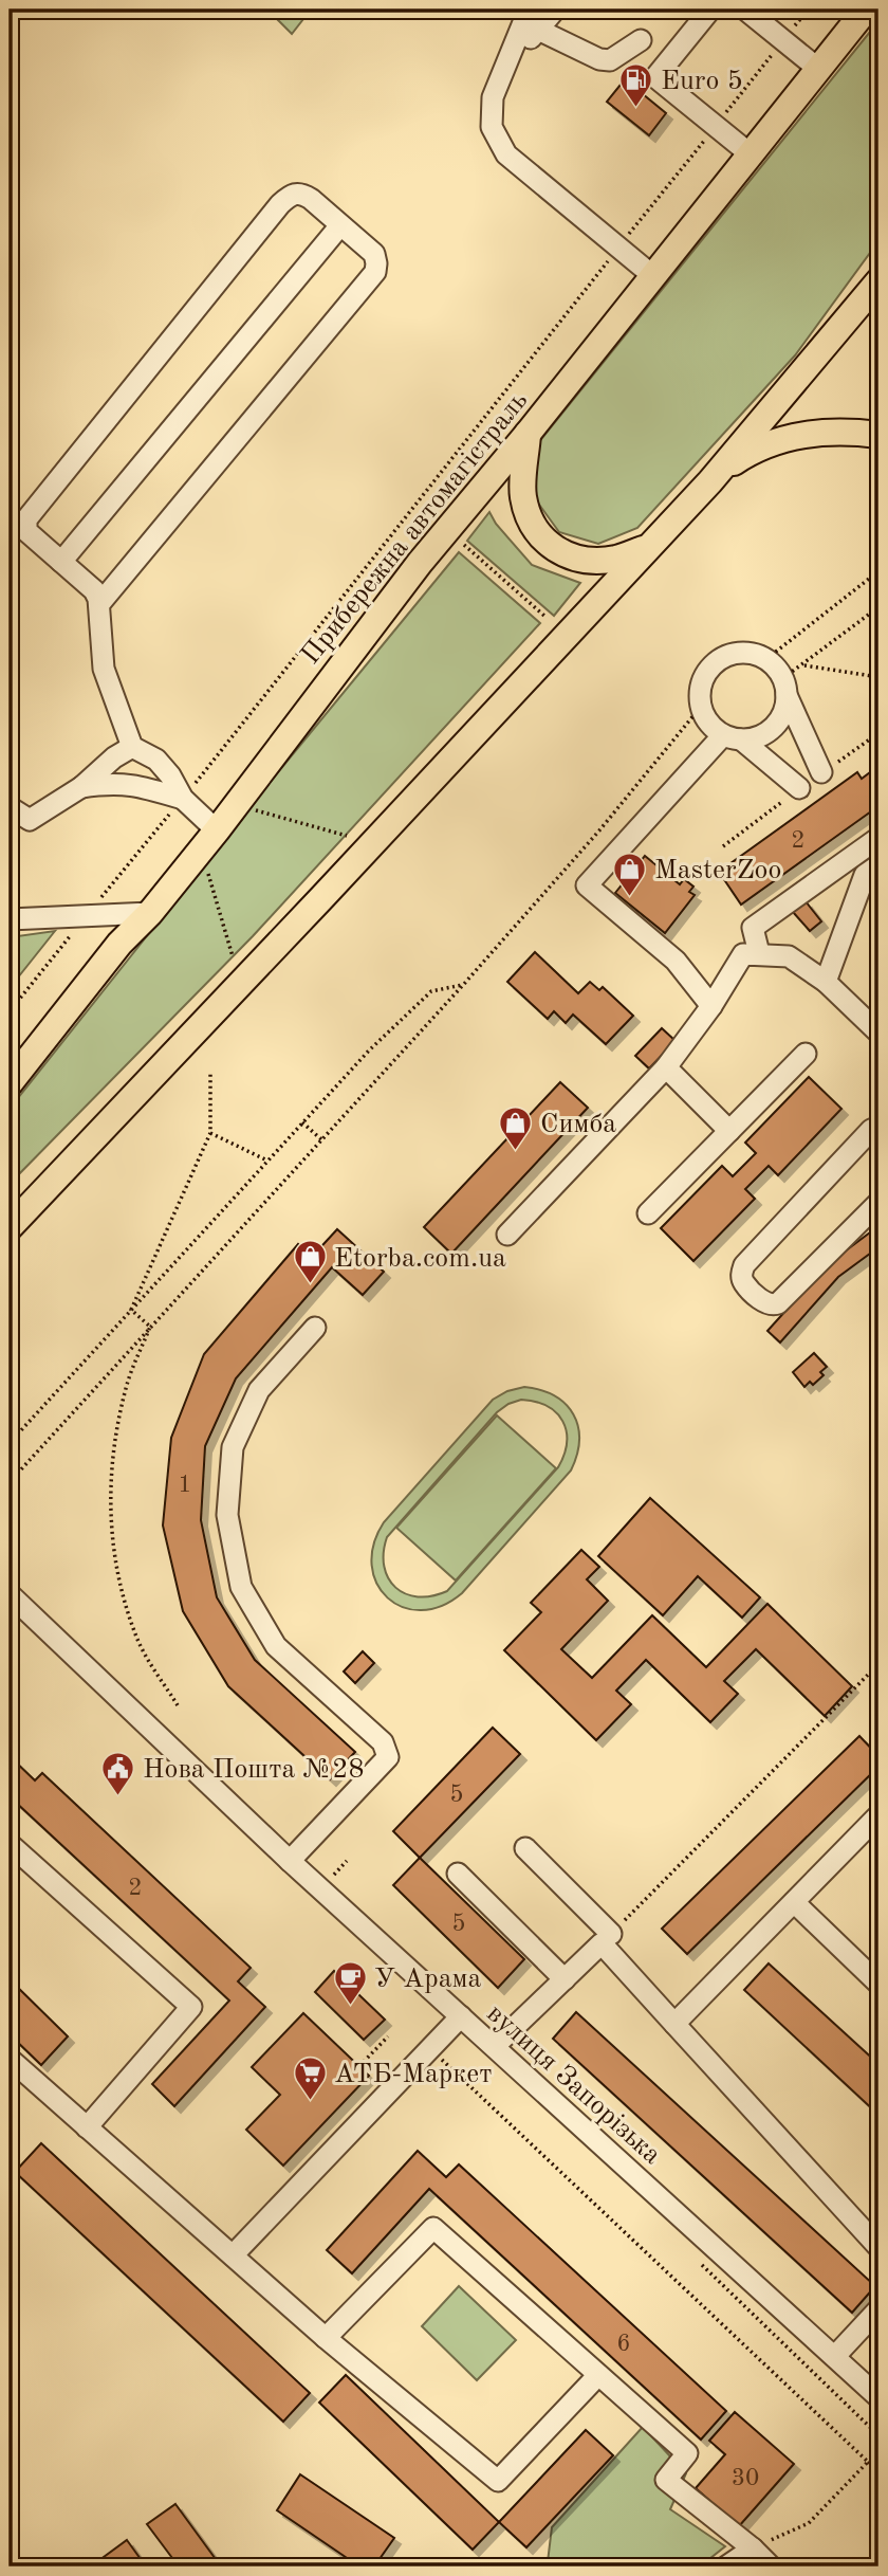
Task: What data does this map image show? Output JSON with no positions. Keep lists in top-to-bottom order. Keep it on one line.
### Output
{"streets":{"main road":["Прибережна автомагістраль"],"street":["вулиця Запорізька"]},"places":{"fuel station":["Euro 5"],"shop":["MasterZoo","Симба","Etorba.com.ua"],"public building":["Нова Пошта №28"],"cafe":["У Арама"],"supermarket":["АТБ-Маркет"]},"house_numbers":["2","1","5","2","5","6","30"]}
